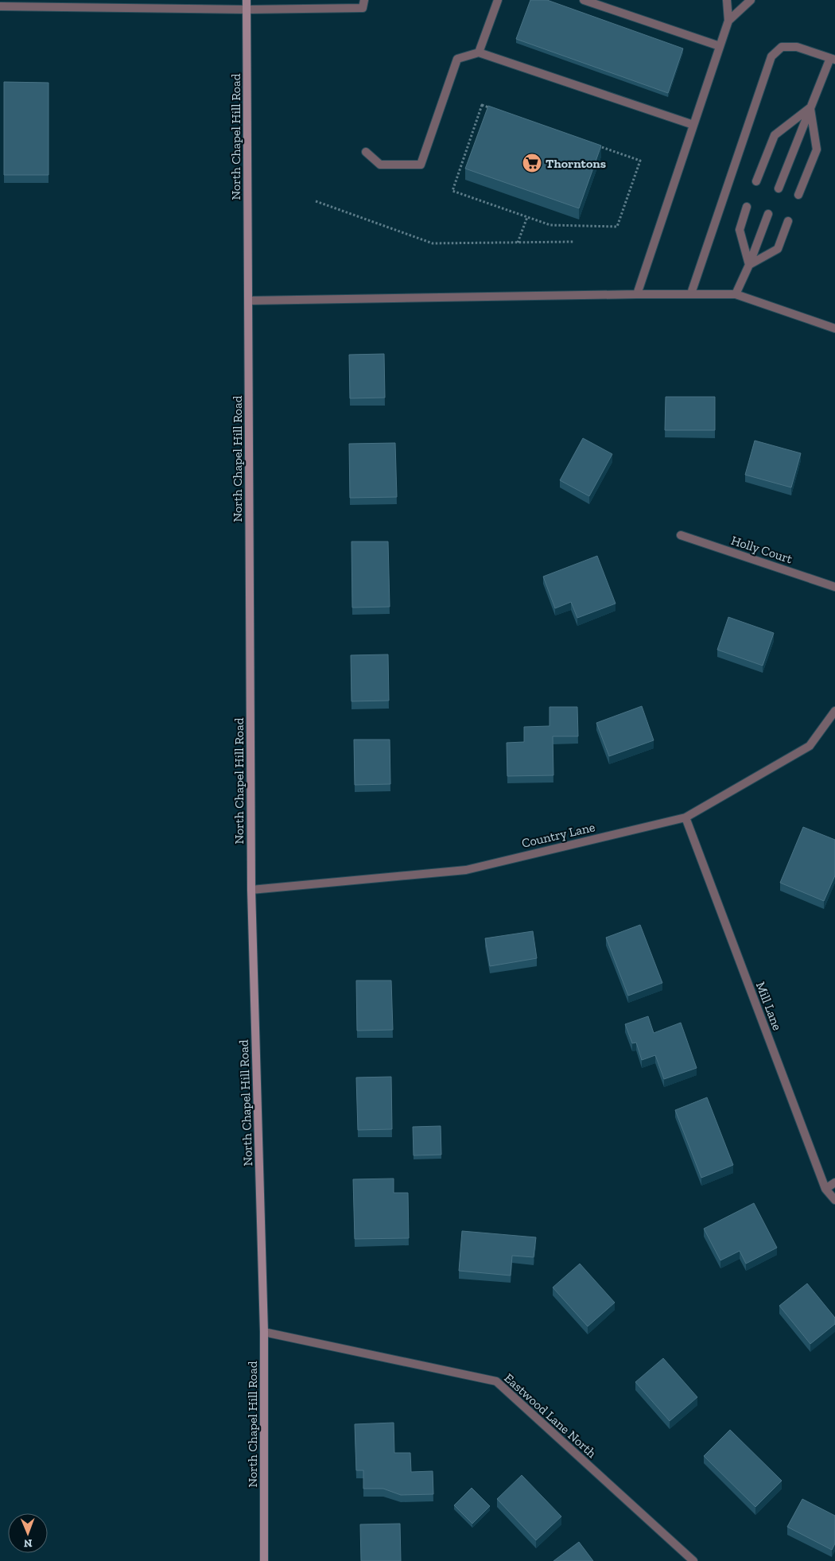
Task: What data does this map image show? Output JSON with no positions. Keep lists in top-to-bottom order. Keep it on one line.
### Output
{"streets":{"street":["North Chapel Hill Road","Holly Court","Country Lane","Mill Lane","Eastwood Lane North"]},"crossings":[["North Chapel Hill Road","Country Lane"],["North Chapel Hill Road","Eastwood Lane North"],["Country Lane","Mill Lane"]],"places":{"supermarket":["Thorntons"]},"north":"bottom"}
